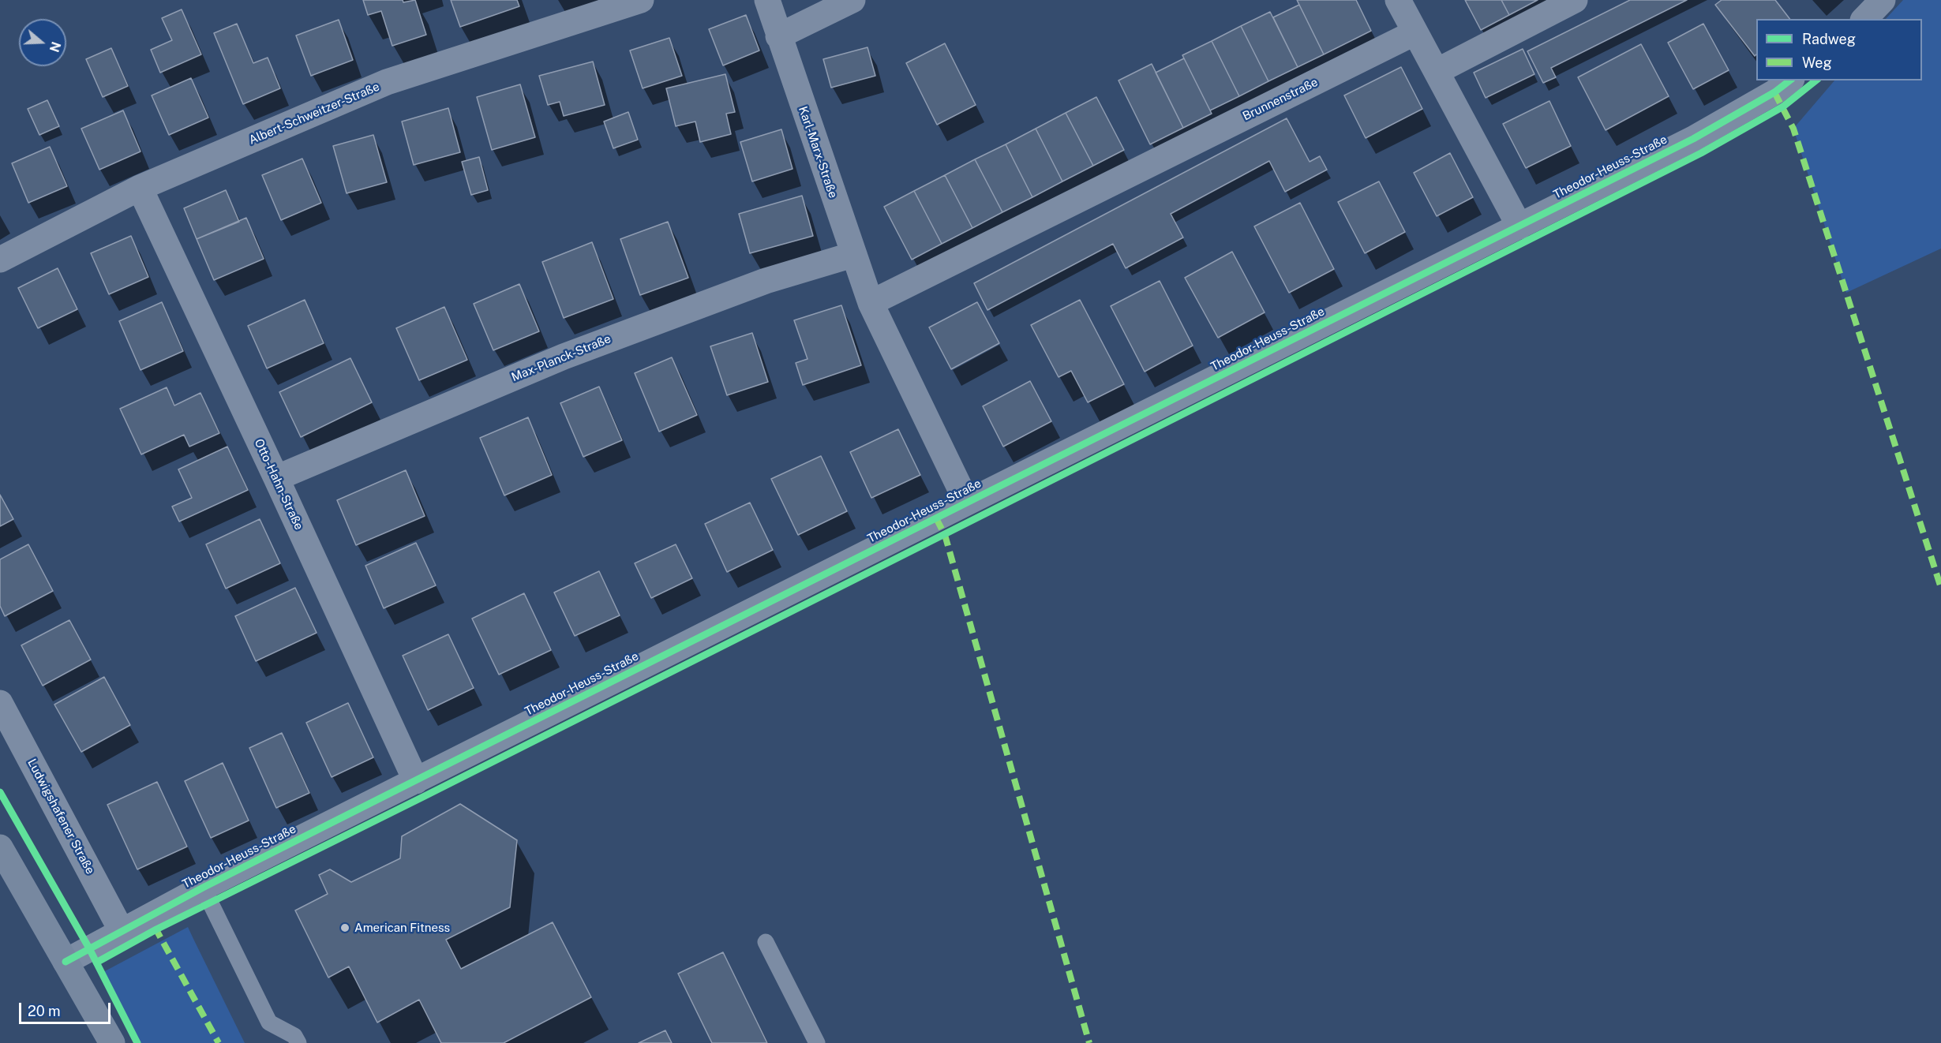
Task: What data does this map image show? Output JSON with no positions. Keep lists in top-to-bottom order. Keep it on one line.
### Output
{"streets":{"street":["Brunnenstraße","Albert-Schweitzer-Straße","Karl-Marx-Straße","Theodor-Heuss-Straße","Max-Planck-Straße","Otto-Hahn-Straße","Ludwigshafener Straße"]},"crossings":[["Brunnenstraße","Karl-Marx-Straße"],["Albert-Schweitzer-Straße","Otto-Hahn-Straße"],["Karl-Marx-Straße","Theodor-Heuss-Straße"],["Karl-Marx-Straße","Max-Planck-Straße"],["Theodor-Heuss-Straße","Otto-Hahn-Straße"],["Theodor-Heuss-Straße","Ludwigshafener Straße"],["Max-Planck-Straße","Otto-Hahn-Straße"]],"places":["American Fitness"],"legend":["Radweg","Weg"],"scale_bar":"20 m","north":"right"}
